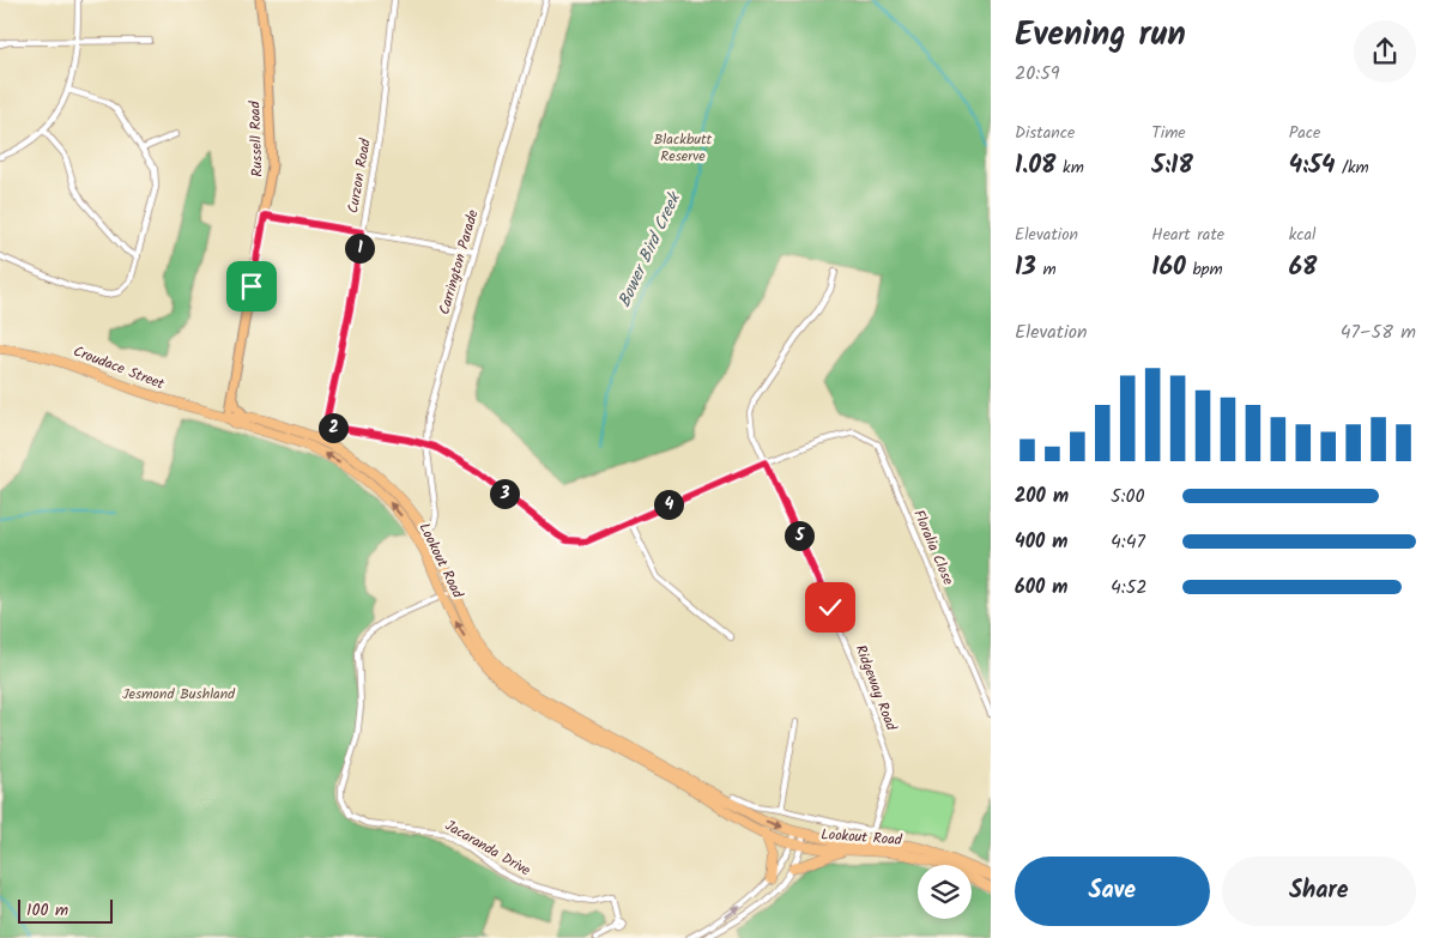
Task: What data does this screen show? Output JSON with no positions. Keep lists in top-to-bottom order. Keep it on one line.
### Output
{"streets":{"highway":["Croudace Street","Lookout Road"],"main road":["Russell Road"],"street":["Curzon Road","Carrington Parade","Floralia Close","Ridgeway Road","Jacaranda Drive"]},"crossings":[["Russell Road","Croudace Street"],["Russell Road","Lookout Road"],["Curzon Road","Carrington Parade"],["Carrington Parade","Lookout Road"],["Croudace Street","Lookout Road"],["Floralia Close","Ridgeway Road"],["Lookout Road","Ridgeway Road"],["Lookout Road","Jacaranda Drive"]],"water":["Bower Bird Creek"],"parks":["Blackbutt Reserve","Jesmond Bushland"],"scale_bar":"100 m","page":{"heading":["Evening run","20:59"],"stats":[["Distance","1.08 km"],["Time","5:18"],["Pace","4:54 /km"],["Elevation","13 m"],["Heart rate","160 bpm"],["kcal","68"]],"pins":["1","2","3","4","5"],"chart":["Elevation","47–58 m"],"list":[{"name":"200 m","note":"5:00"},{"name":"400 m","note":"4:47"},{"name":"600 m","note":"4:52"}],"buttons":["Save","Share"],"scale":"100 m"}}
